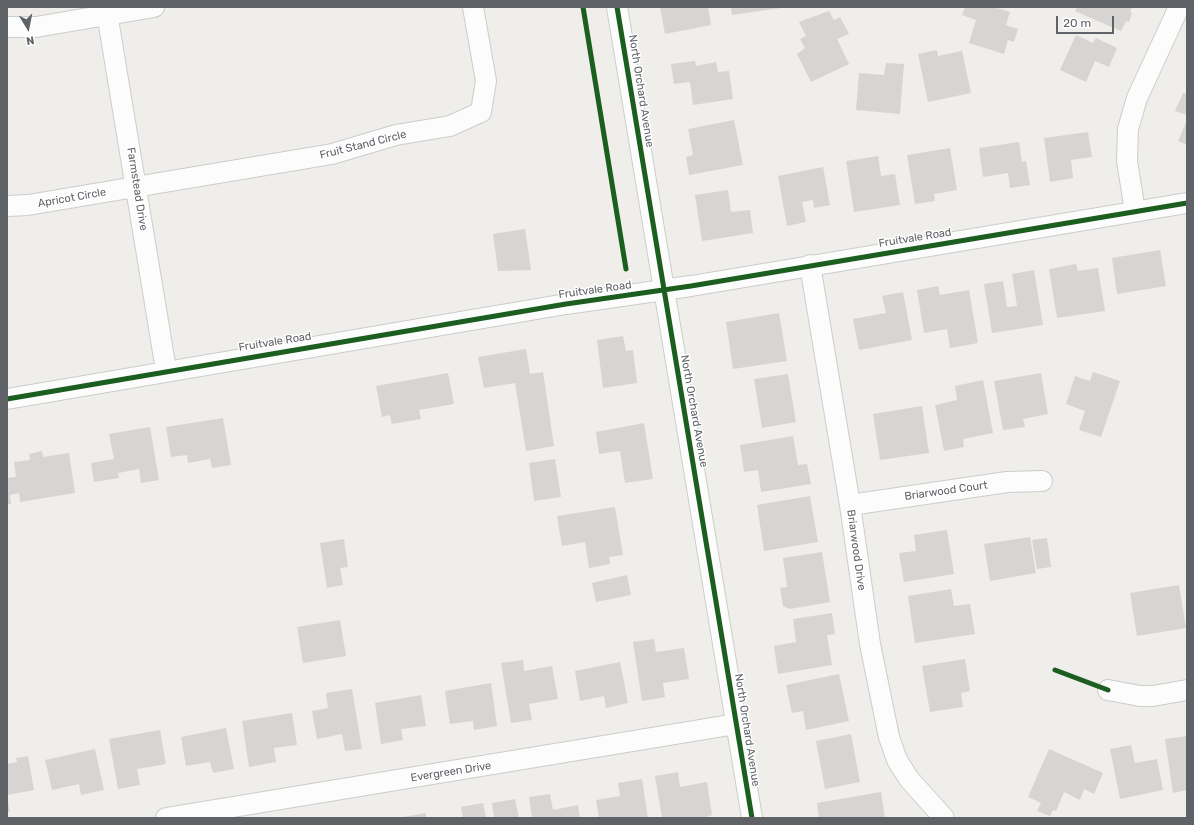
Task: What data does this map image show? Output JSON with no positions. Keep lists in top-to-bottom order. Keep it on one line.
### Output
{"streets":{"street":["North Orchard Avenue","Fruit Stand Circle","Farmstead Drive","Apricot Circle","Fruitvale Road","Briarwood Court","Briarwood Drive","Evergreen Drive"]},"crossings":[["North Orchard Avenue","Fruitvale Road"],["North Orchard Avenue","Evergreen Drive"],["Fruit Stand Circle","Farmstead Drive"],["Fruit Stand Circle","Apricot Circle"],["Farmstead Drive","Apricot Circle"],["Farmstead Drive","Fruitvale Road"],["Fruitvale Road","Briarwood Drive"],["Briarwood Court","Briarwood Drive"]],"scale_bar":"20 m","north":"bottom"}
